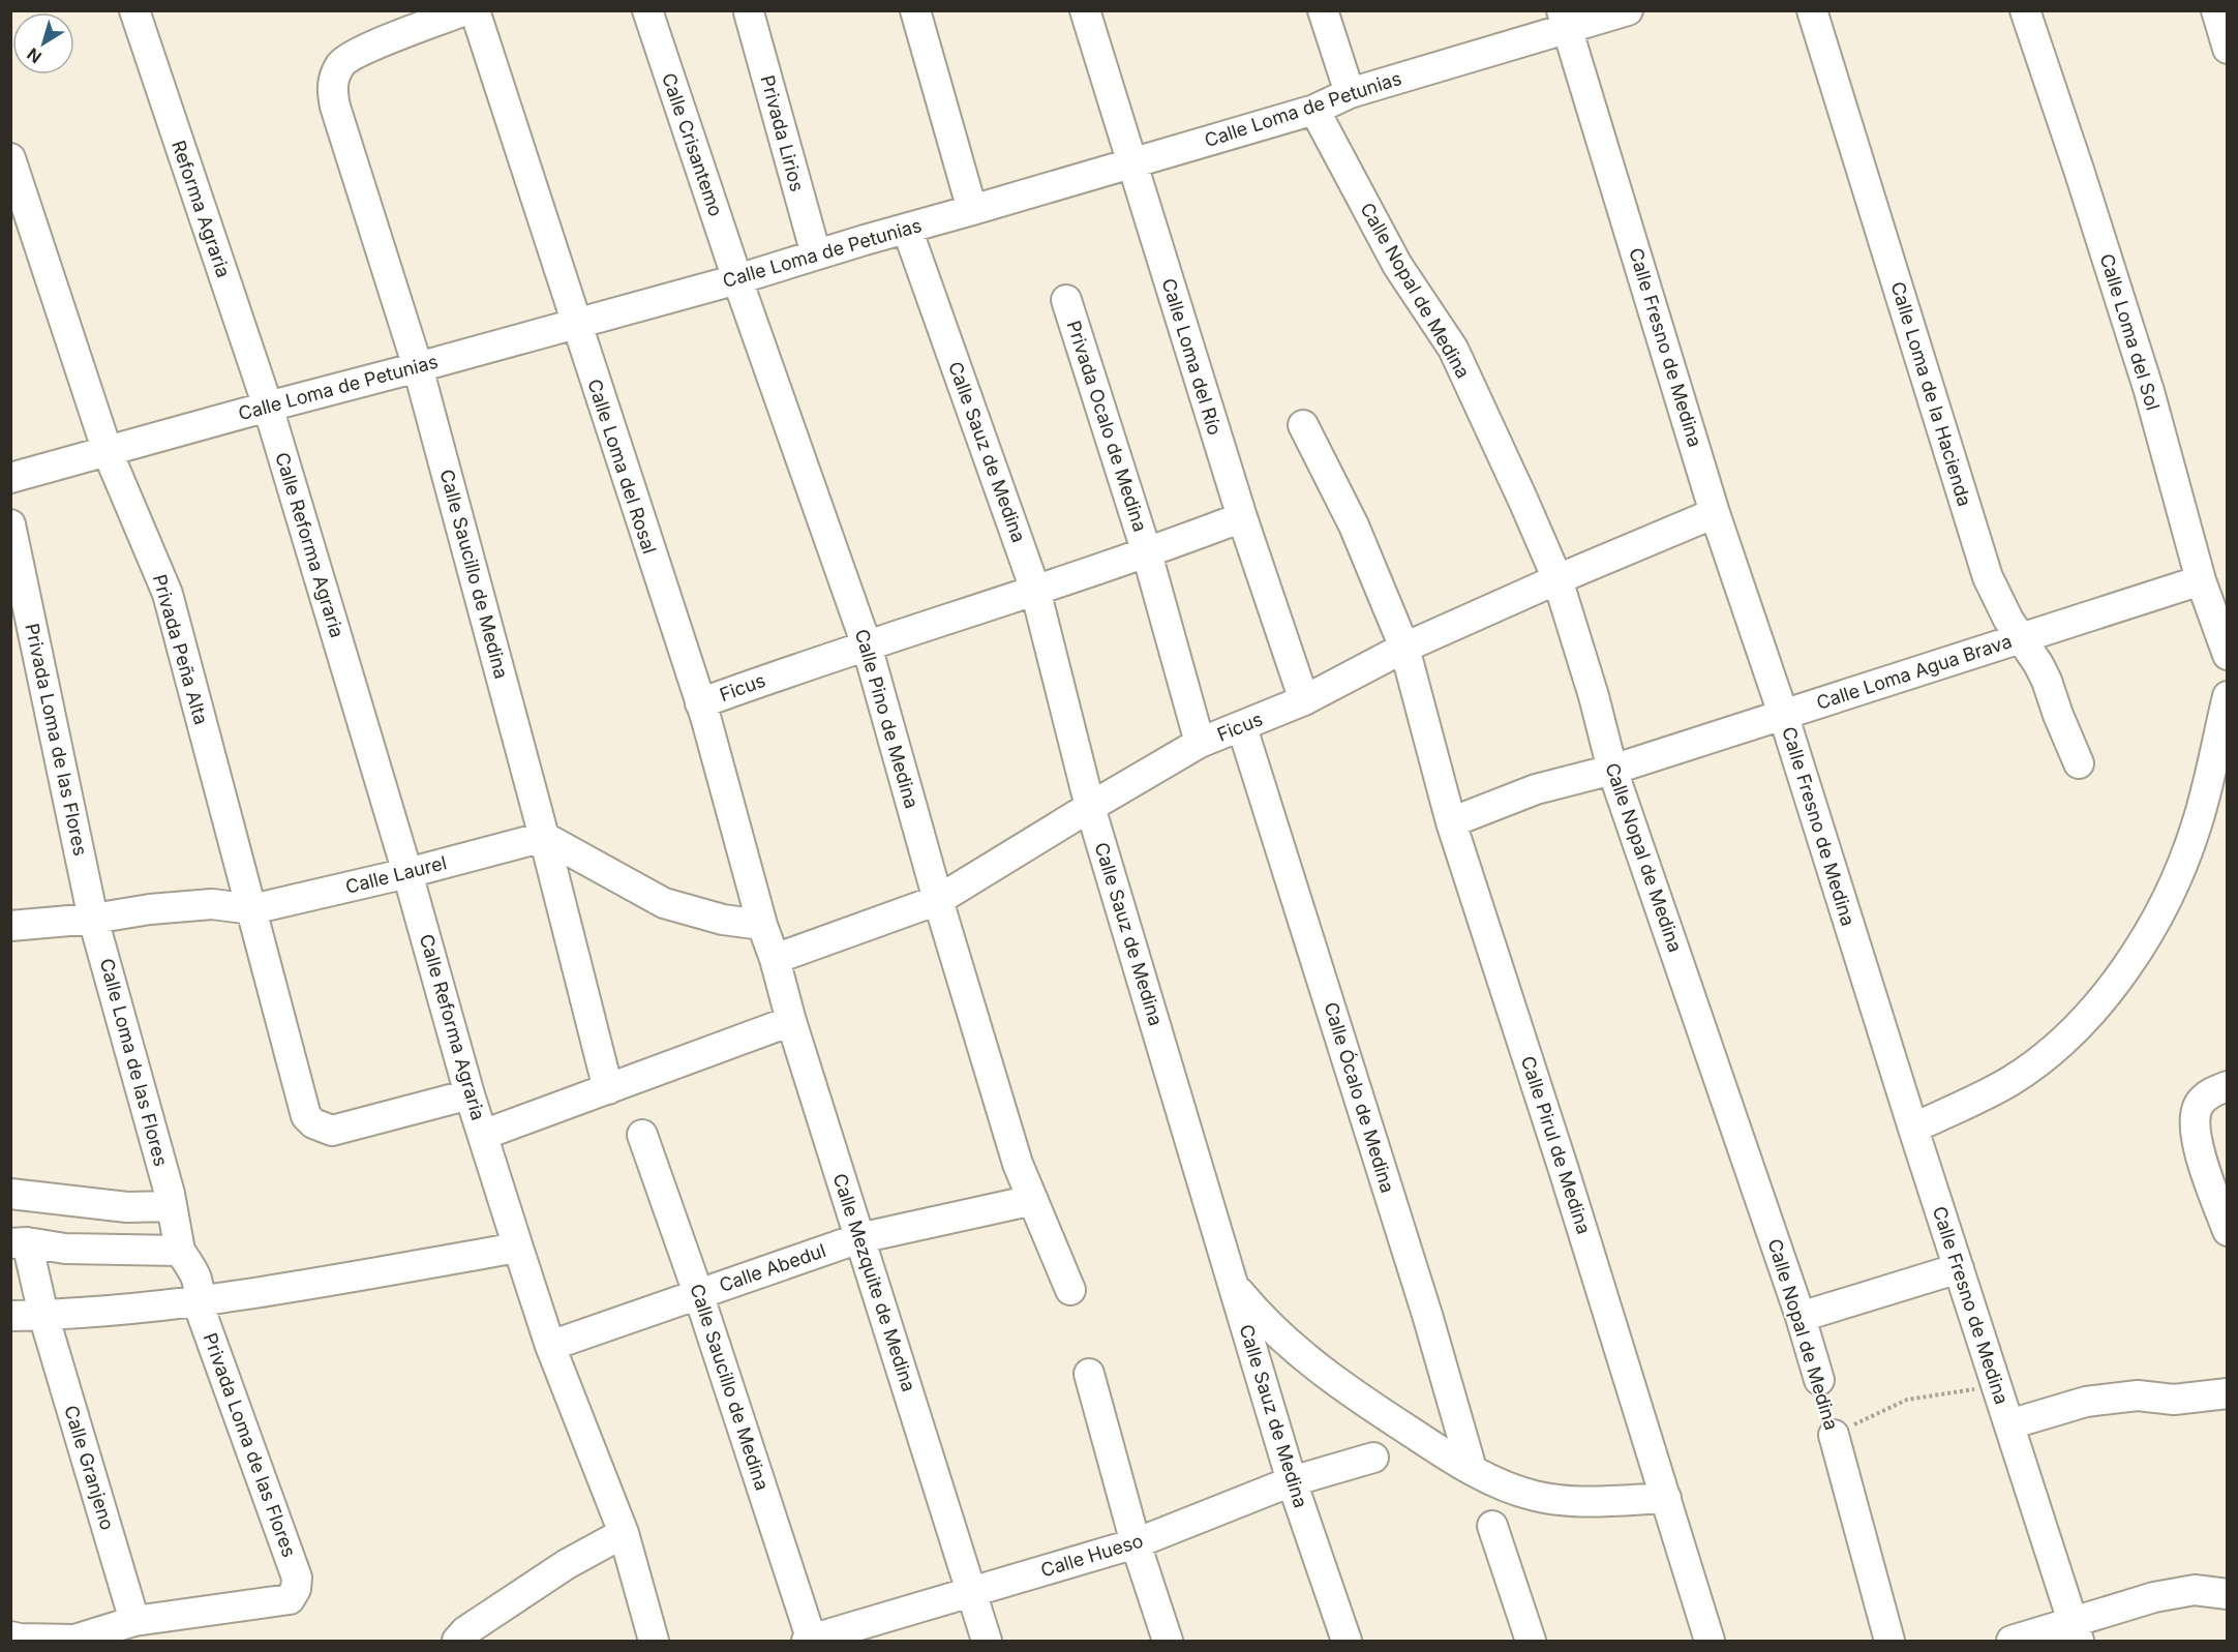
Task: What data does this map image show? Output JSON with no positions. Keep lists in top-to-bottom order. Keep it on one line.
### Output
{"streets":{"street":["Calle Loma de Petunias","Privada Lirios","Calle Crisantemo","Reforma Agraria","Calle Nopal de Medina","Calle Loma del Sol","Calle Fresno de Medina","Calle Loma del Río","Calle Loma de la Hacienda","Privada Ocalo de Medina","Calle Sauz de Medina","Calle Loma del Rosal","Calle Reforma Agraria","Calle Saucillo de Medina","Privada Peña Alta","Calle Loma Agua Brava","Ficus","Calle Pino de Medina","Privada Loma de las Flores","Calle Laurel","Calle Loma de las Flores","Calle Ócalo de Medina","Calle Pirul de Medina","Calle Abedul","Calle Mezquite de Medina","Calle Granjeno","Calle Hueso"]},"crossings":[["Calle Loma de Petunias","Privada Lirios"],["Calle Loma de Petunias","Calle Crisantemo"],["Calle Loma de Petunias","Reforma Agraria"],["Calle Loma de Petunias","Calle Nopal de Medina"],["Calle Loma de Petunias","Calle Fresno de Medina"],["Calle Loma de Petunias","Calle Loma del Río"],["Calle Loma de Petunias","Calle Sauz de Medina"],["Calle Loma de Petunias","Calle Loma del Rosal"],["Calle Loma de Petunias","Calle Reforma Agraria"],["Calle Loma de Petunias","Calle Saucillo de Medina"],["Calle Loma de Petunias","Privada Peña Alta"],["Calle Loma de Petunias","Calle Pino de Medina"],["Calle Crisantemo","Calle Pino de Medina"],["Reforma Agraria","Calle Reforma Agraria"],["Calle Nopal de Medina","Calle Loma Agua Brava"],["Calle Nopal de Medina","Ficus"],["Calle Loma del Sol","Calle Loma Agua Brava"],["Calle Fresno de Medina","Calle Loma Agua Brava"],["Calle Fresno de Medina","Ficus"],["Calle Loma del Río","Ficus"],["Calle Loma de la Hacienda","Calle Loma Agua Brava"],["Privada Ocalo de Medina","Ficus"],["Calle Sauz de Medina","Ficus"],["Calle Sauz de Medina","Calle Hueso"],["Calle Loma del Rosal","Ficus"],["Calle Loma del Rosal","Calle Mezquite de Medina"],["Calle Reforma Agraria","Privada Peña Alta"],["Calle Reforma Agraria","Calle Laurel"],["Calle Reforma Agraria","Calle Abedul"],["Calle Saucillo de Medina","Calle Laurel"],["Calle Saucillo de Medina","Calle Abedul"],["Calle Saucillo de Medina","Calle Hueso"],["Privada Peña Alta","Calle Laurel"],["Calle Loma Agua Brava","Calle Pirul de Medina"],["Ficus","Calle Pino de Medina"],["Ficus","Calle Ócalo de Medina"],["Ficus","Calle Pirul de Medina"],["Ficus","Calle Mezquite de Medina"],["Calle Pino de Medina","Calle Abedul"],["Privada Loma de las Flores","Calle Laurel"],["Privada Loma de las Flores","Calle Loma de las Flores"],["Privada Loma de las Flores","Calle Granjeno"],["Calle Laurel","Calle Loma de las Flores"],["Calle Abedul","Calle Mezquite de Medina"],["Calle Mezquite de Medina","Calle Hueso"]],"north":"bottom left"}
